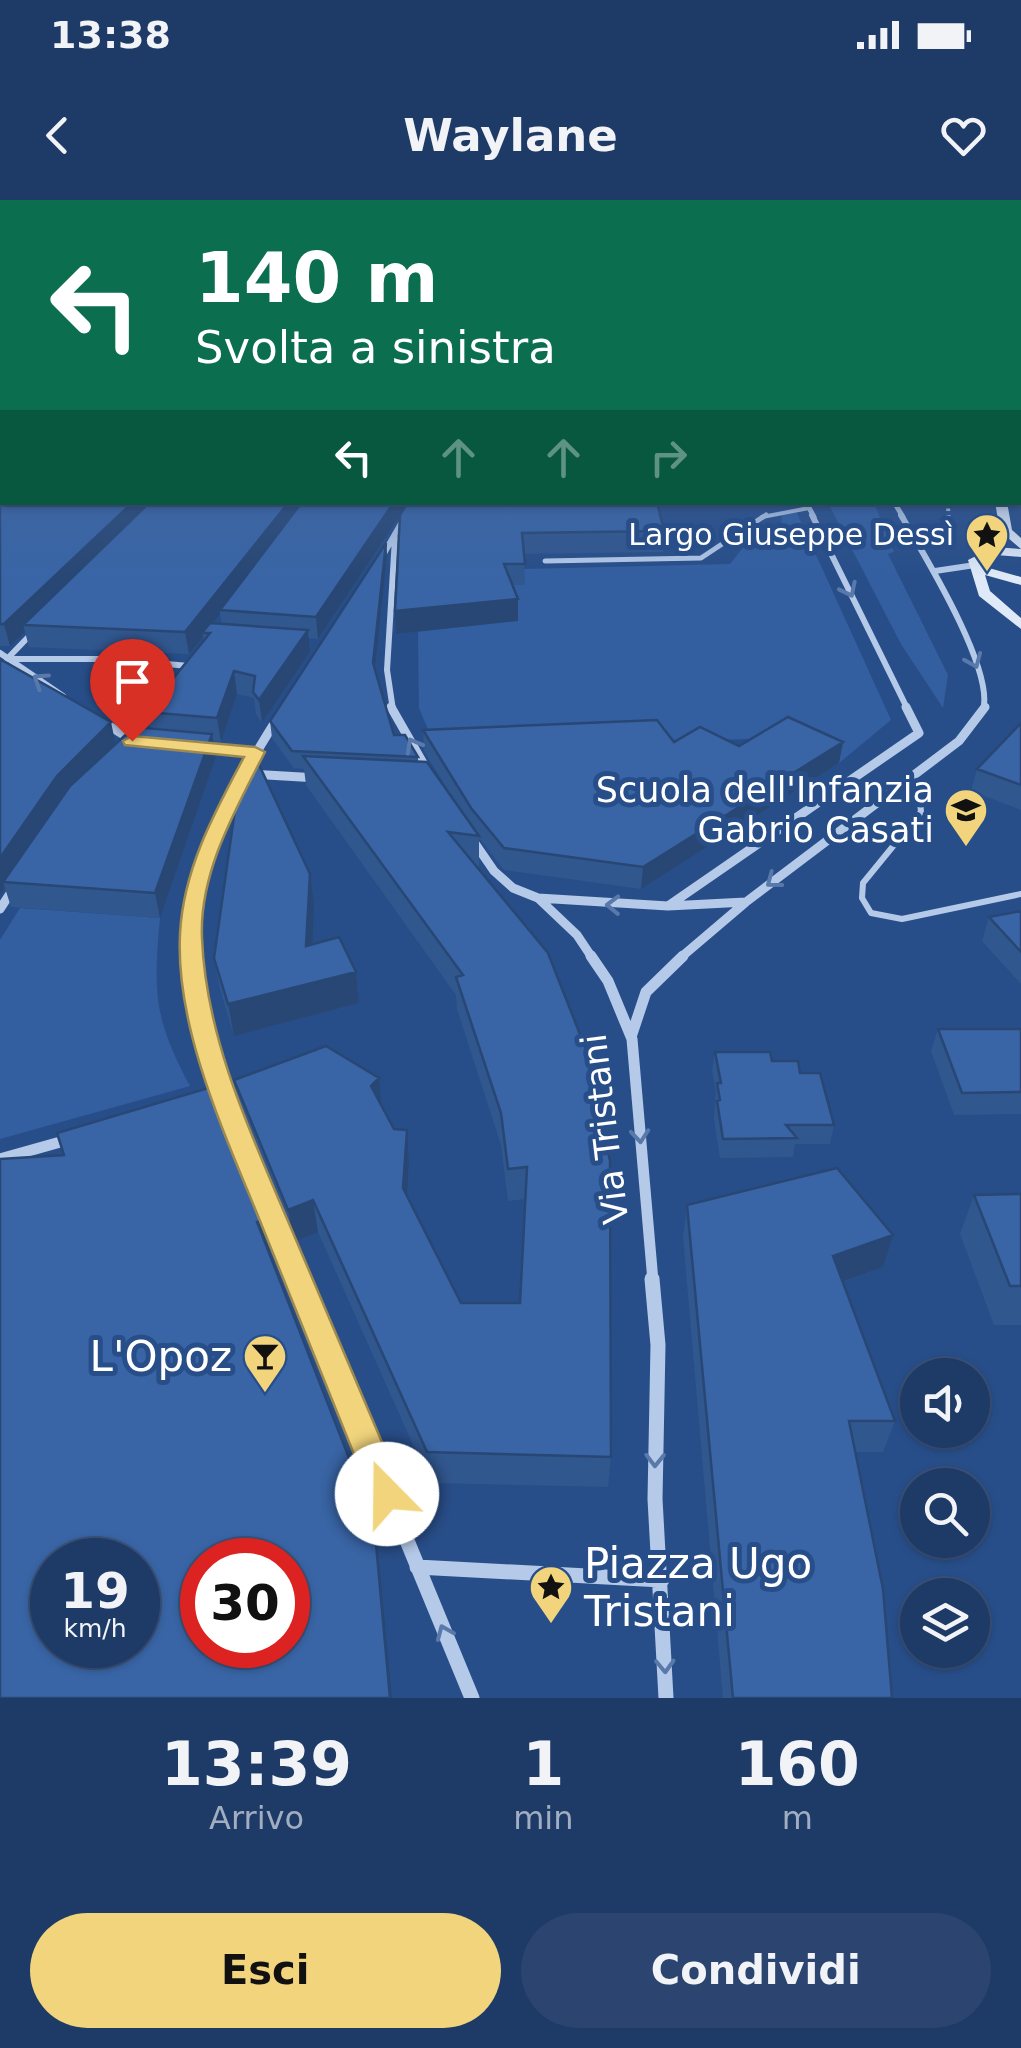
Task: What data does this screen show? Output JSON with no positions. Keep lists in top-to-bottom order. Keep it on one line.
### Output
{"streets":{"street":["Via Tristani"]},"one_way":["Via Tristani"],"places":{"place":["Largo Giuseppe Dessì","Piazza Ugo Tristani"],"school or university":["Scuola dell'Infanzia Gabrio Casati"],"bar":["L'Opoz"]},"page":{"status":"13:38","header":"Waylane","turn":["140 m","Svolta a sinistra"],"speed":"19 km/h","limit":"30","eta":["13:39","Arrivo","1","min","160","m"],"buttons":["Esci","Condividi"]}}
